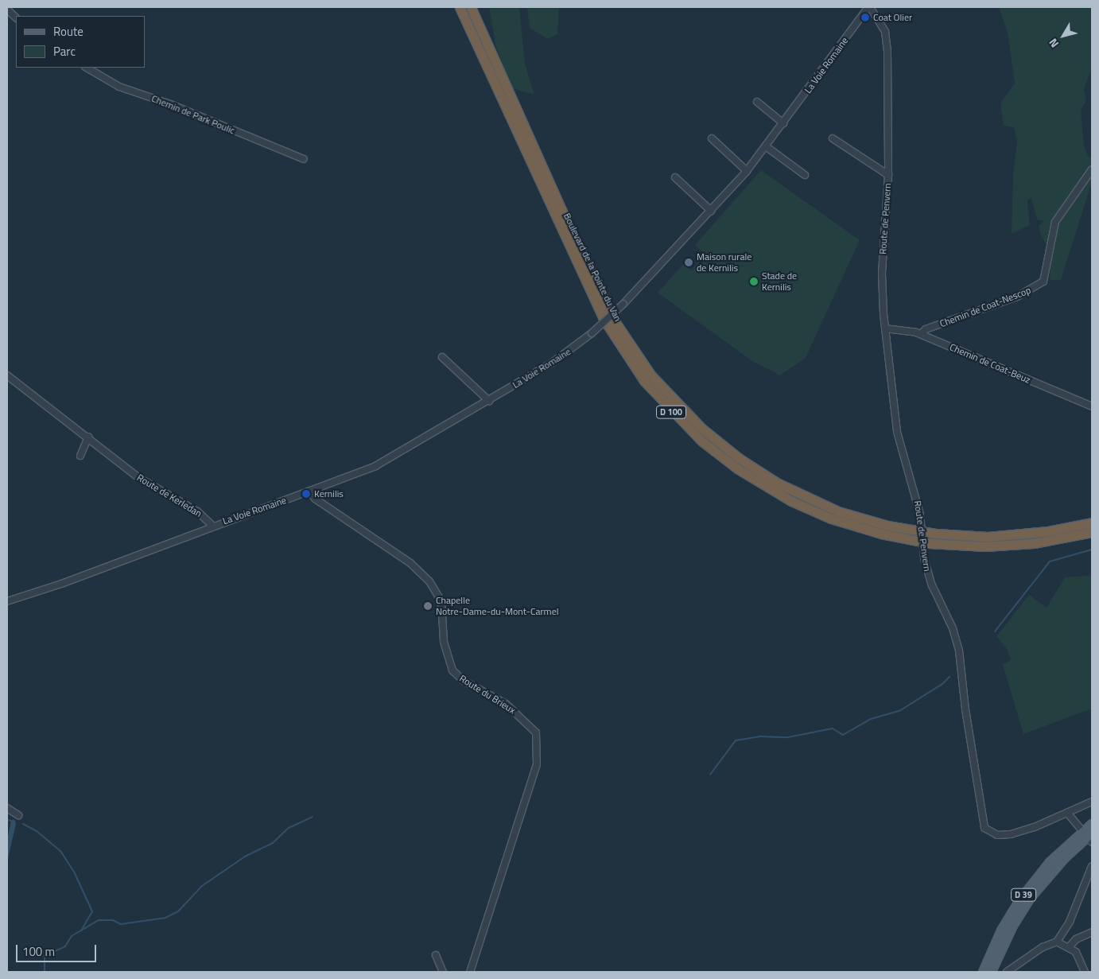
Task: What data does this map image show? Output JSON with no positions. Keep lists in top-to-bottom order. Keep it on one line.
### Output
{"streets":{"highway":["Boulevard de la Pointe du Van","D 100"],"main road":["D 39"],"street":["La Voie Romaine","Chemin de Park Poulic","Route de Penvern","Chemin de Coat-Nescop","Chemin de Coat-Beuz","Route de Kerledan","Route du Brieux"]},"crossings":[["La Voie Romaine","Route de Penvern"],["La Voie Romaine","Route de Kerledan"],["La Voie Romaine","Route du Brieux"],["Route de Penvern","Chemin de Coat-Beuz"],["Chemin de Coat-Nescop","Chemin de Coat-Beuz"]],"places":["Coat Olier","Maison rurale de Kernilis","Stade de Kernilis","Kernilis","Chapelle Notre-Dame-du-Mont-Carmel"],"legend":["Route","Parc"],"scale_bar":"100 m","north":"bottom left"}
